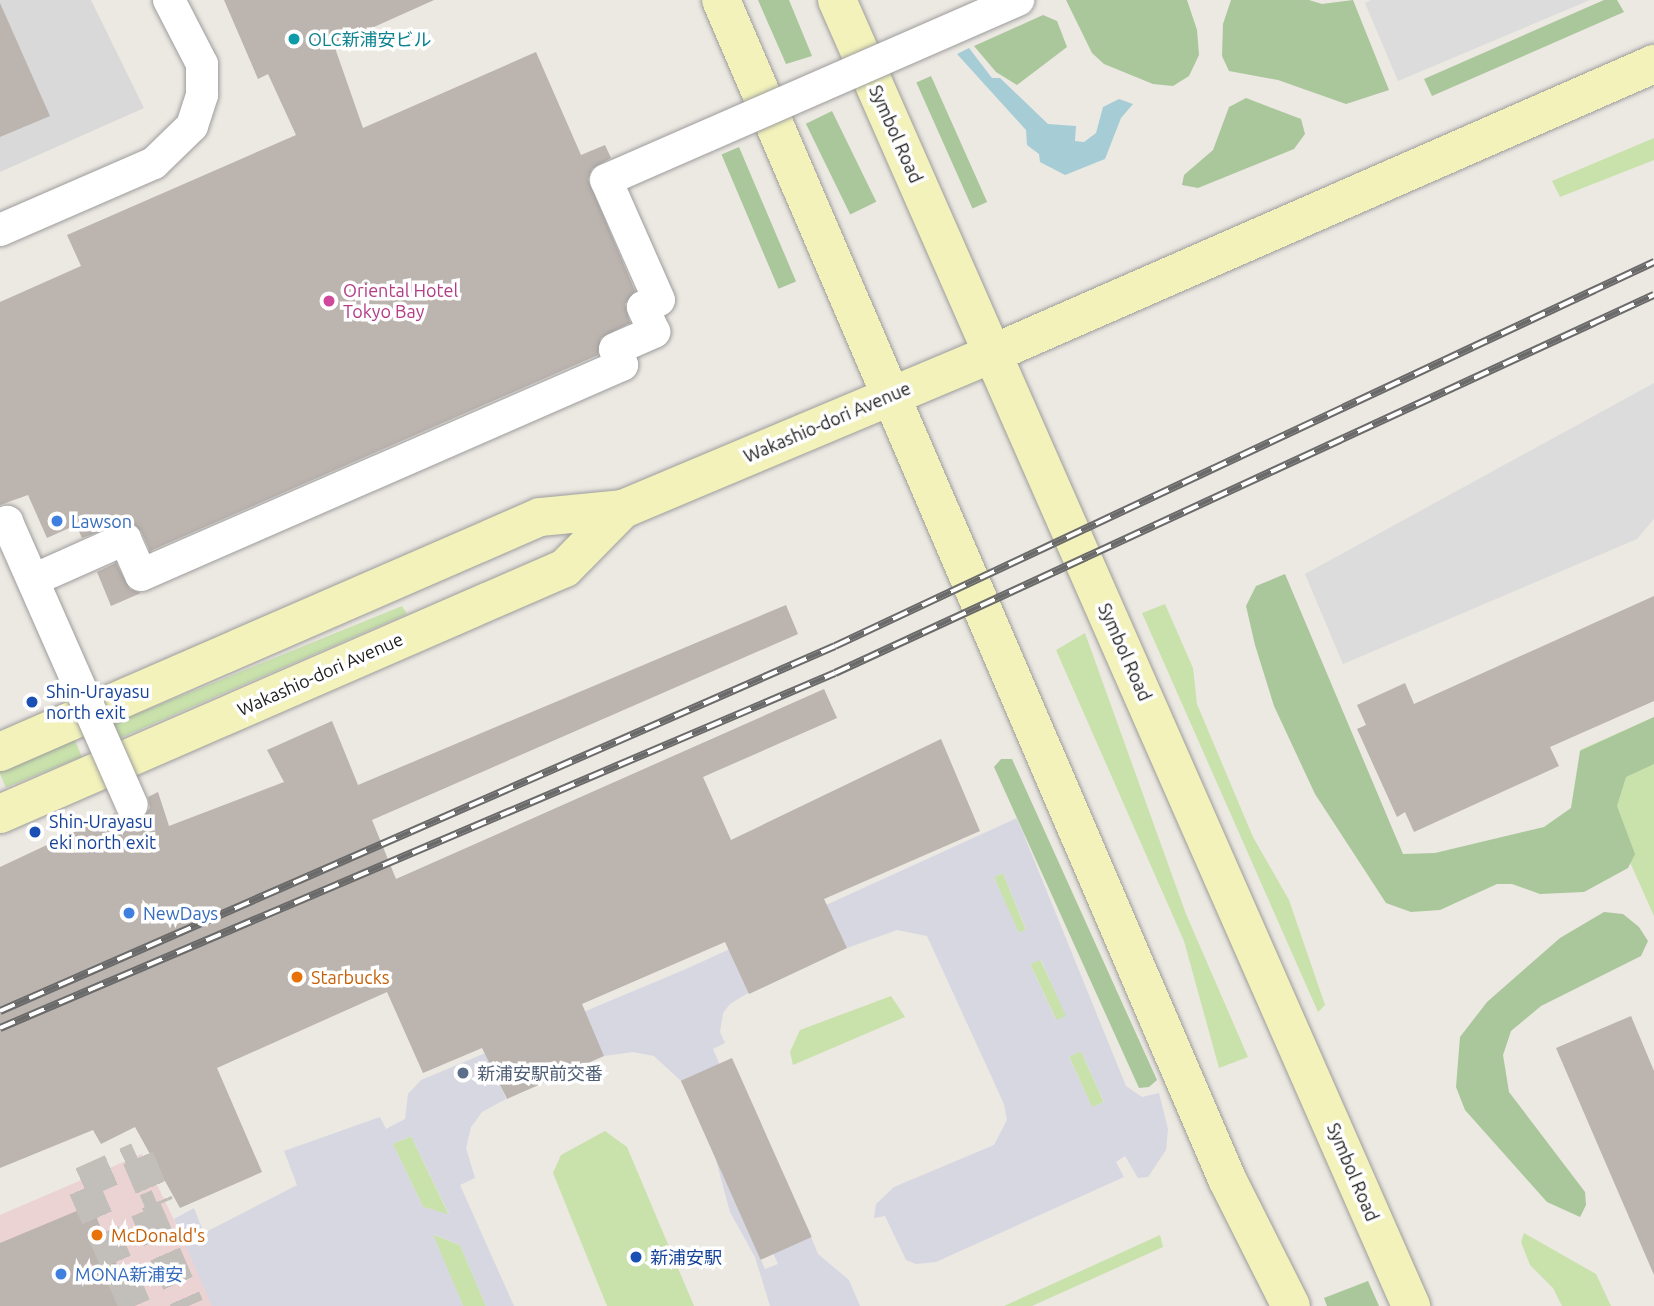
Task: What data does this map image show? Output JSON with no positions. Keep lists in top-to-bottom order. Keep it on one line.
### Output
{"streets":{"street":["Symbol Road","Wakashio-dori Avenue"]},"crossings":[["Symbol Road","Wakashio-dori Avenue"]],"places":["OLC新浦安ビル","Oriental Hotel Tokyo Bay","Lawson","Shin-Urayasu north exit","Shin-Urayasu eki north exit","NewDays","Starbucks","新浦安駅前交番","McDonald's","新浦安駅","MONA新浦安"]}
